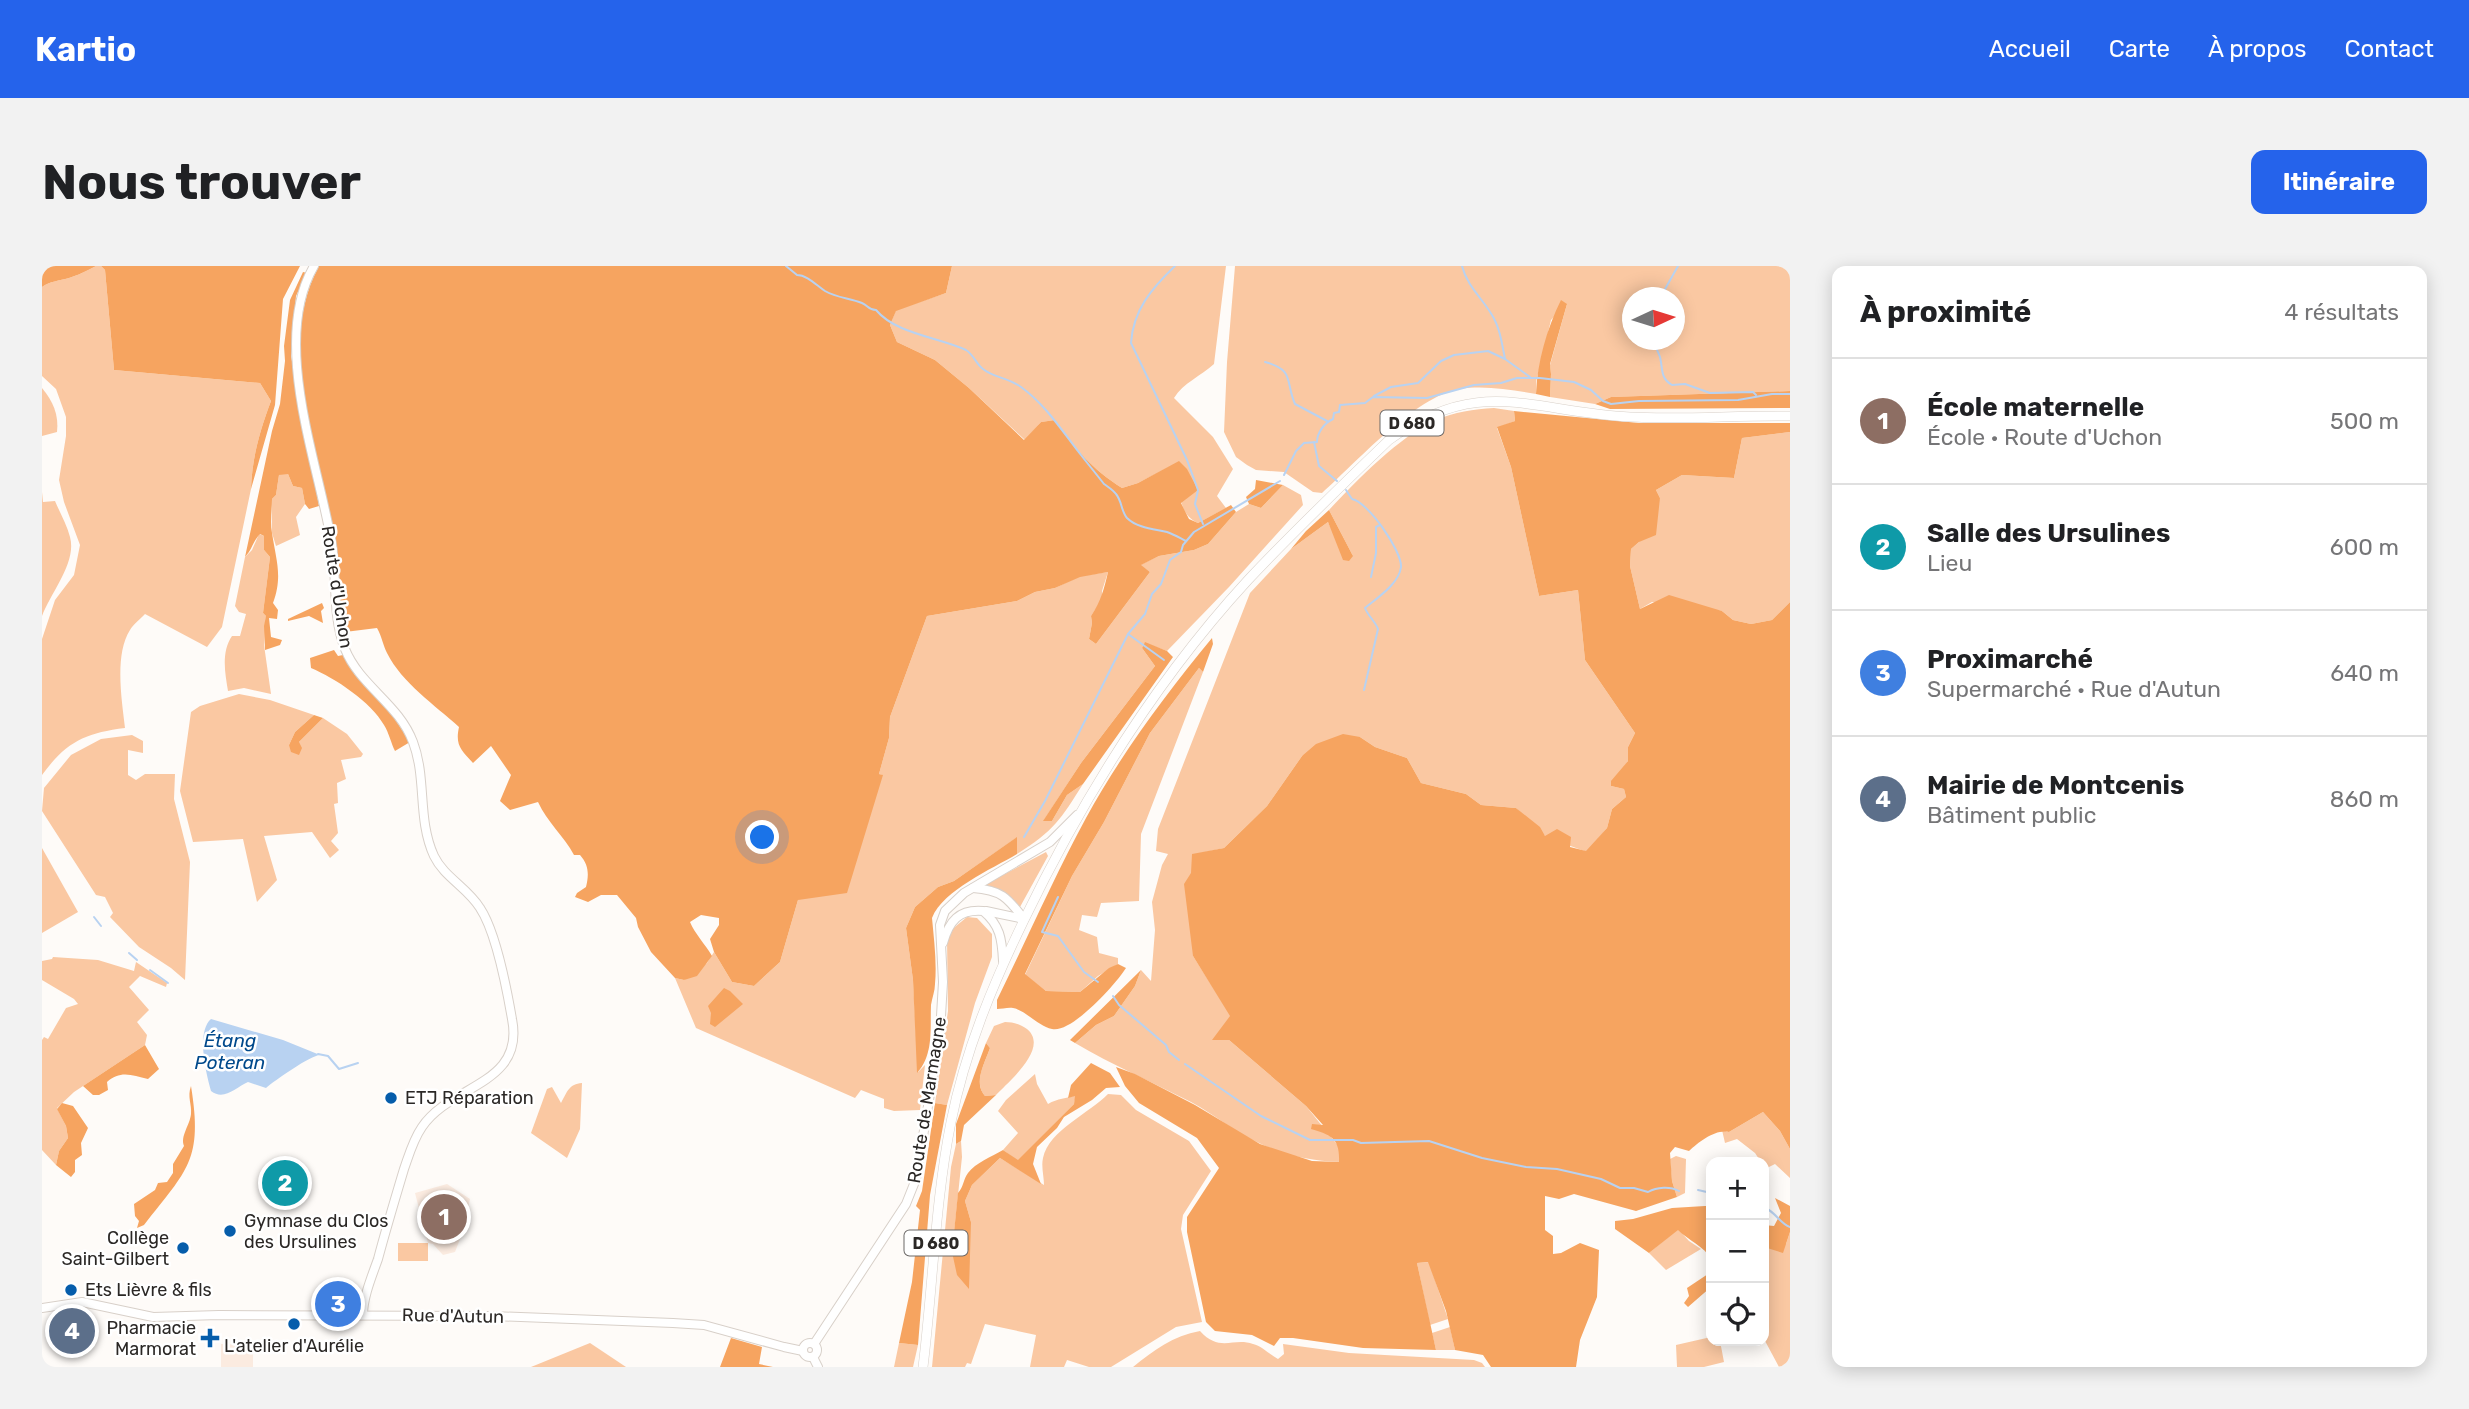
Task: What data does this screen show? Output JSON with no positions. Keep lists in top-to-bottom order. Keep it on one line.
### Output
{"streets":{"main road":["D 680","Route d'Uchon","Route de Marmagne","Rue d'Autun"]},"crossings":[["D 680","Route de Marmagne"],["Route d'Uchon","Rue d'Autun"],["Route de Marmagne","Rue d'Autun"]],"water":["Étang Poteran"],"places":{"other":["ETJ Réparation","Gymnase du Clos des Ursulines","Collège Saint-Gilbert","Ets Lièvre & fils","L'atelier d'Aurélie"],"health":["Pharmacie Marmorat"]},"north":"right","page":{"header":"Kartio","nav":["Accueil","Carte","À propos","Contact"],"buttons":"Itinéraire","title":"Nous trouver","heading":["À proximité","4 résultats"],"list":[{"mark":"1","name":"École maternelle","note":"École · Route d'Uchon","value":"500 m"},{"mark":"2","name":"Salle des Ursulines","note":"Lieu","value":"600 m"},{"mark":"3","name":"Proximarché","note":"Supermarché · Rue d'Autun","value":"640 m"},{"mark":"4","name":"Mairie de Montcenis","note":"Bâtiment public","value":"860 m"}],"pins":["2","1","3","4"],"map_buttons":["+","−"]}}
